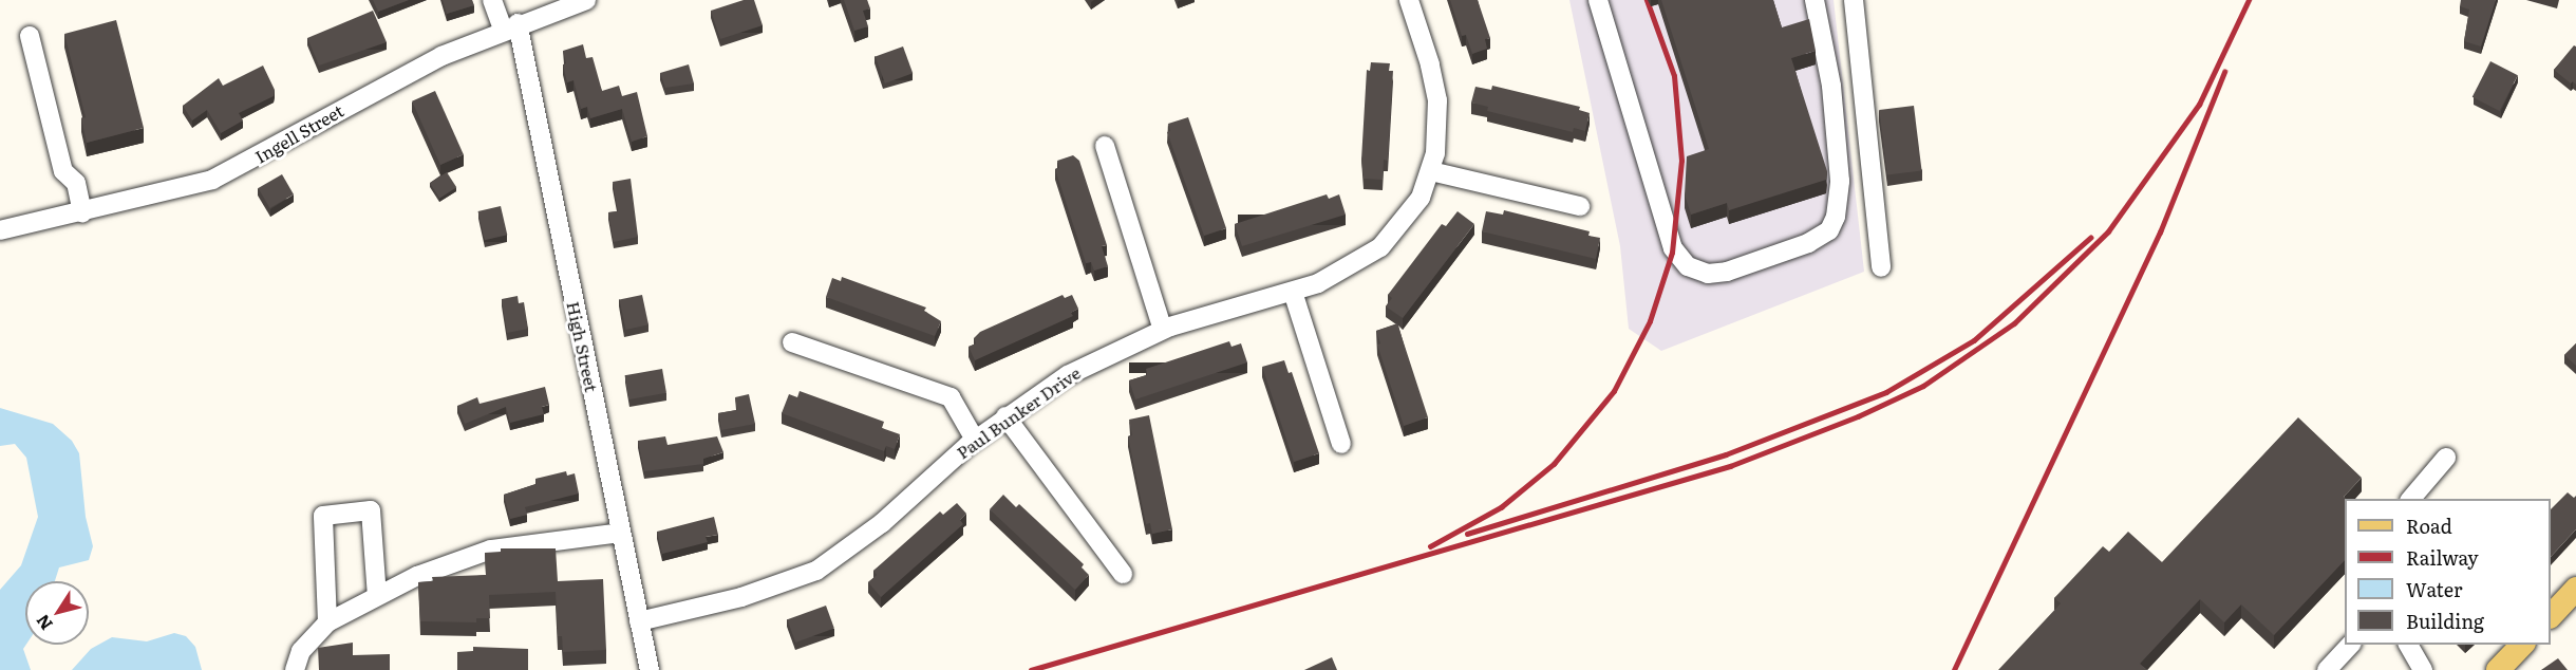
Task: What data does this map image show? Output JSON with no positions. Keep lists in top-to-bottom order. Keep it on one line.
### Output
{"streets":{"street":["Ingell Street","High Street","Paul Bunker Drive"]},"crossings":[["Ingell Street","High Street"],["High Street","Paul Bunker Drive"]],"legend":["Road","Railway","Water","Building"],"north":"bottom left"}
